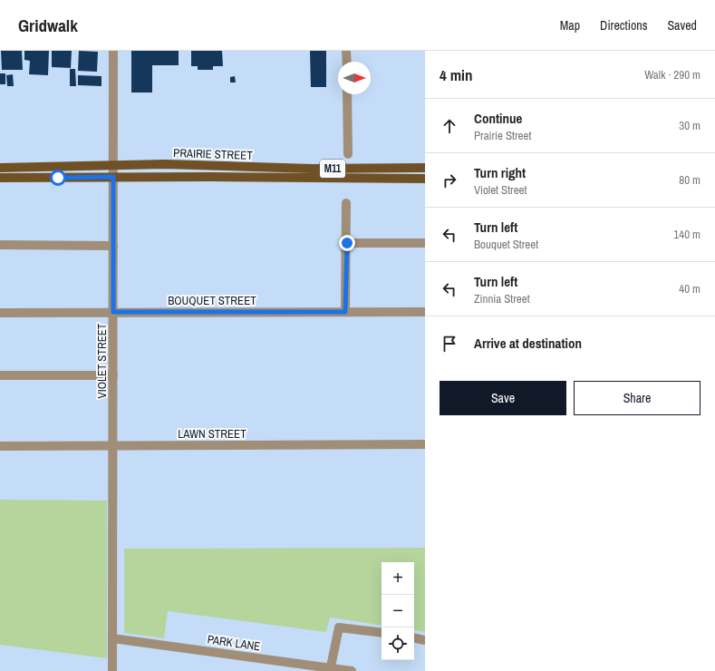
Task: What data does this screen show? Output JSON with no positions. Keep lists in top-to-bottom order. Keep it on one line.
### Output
{"streets":{"main road":["PRAIRIE STREET","M11"],"street":["BOUQUET STREET","VIOLET STREET","LAWN STREET","PARK LANE"]},"crossings":[["PRAIRIE STREET","VIOLET STREET"],["BOUQUET STREET","VIOLET STREET"],["VIOLET STREET","LAWN STREET"],["VIOLET STREET","PARK LANE"]],"north":"right","page":{"header":"Gridwalk","nav":["Map","Directions","Saved"],"heading":["4 min","Walk · 290 m"],"list":[["Continue","Prairie Street","30 m"],["Turn right","Violet Street","80 m"],["Turn left","Bouquet Street","140 m"],["Turn left","Zinnia Street","40 m"],"Arrive at destination"],"buttons":["Save","Share"],"map_buttons":["+","−"]}}
